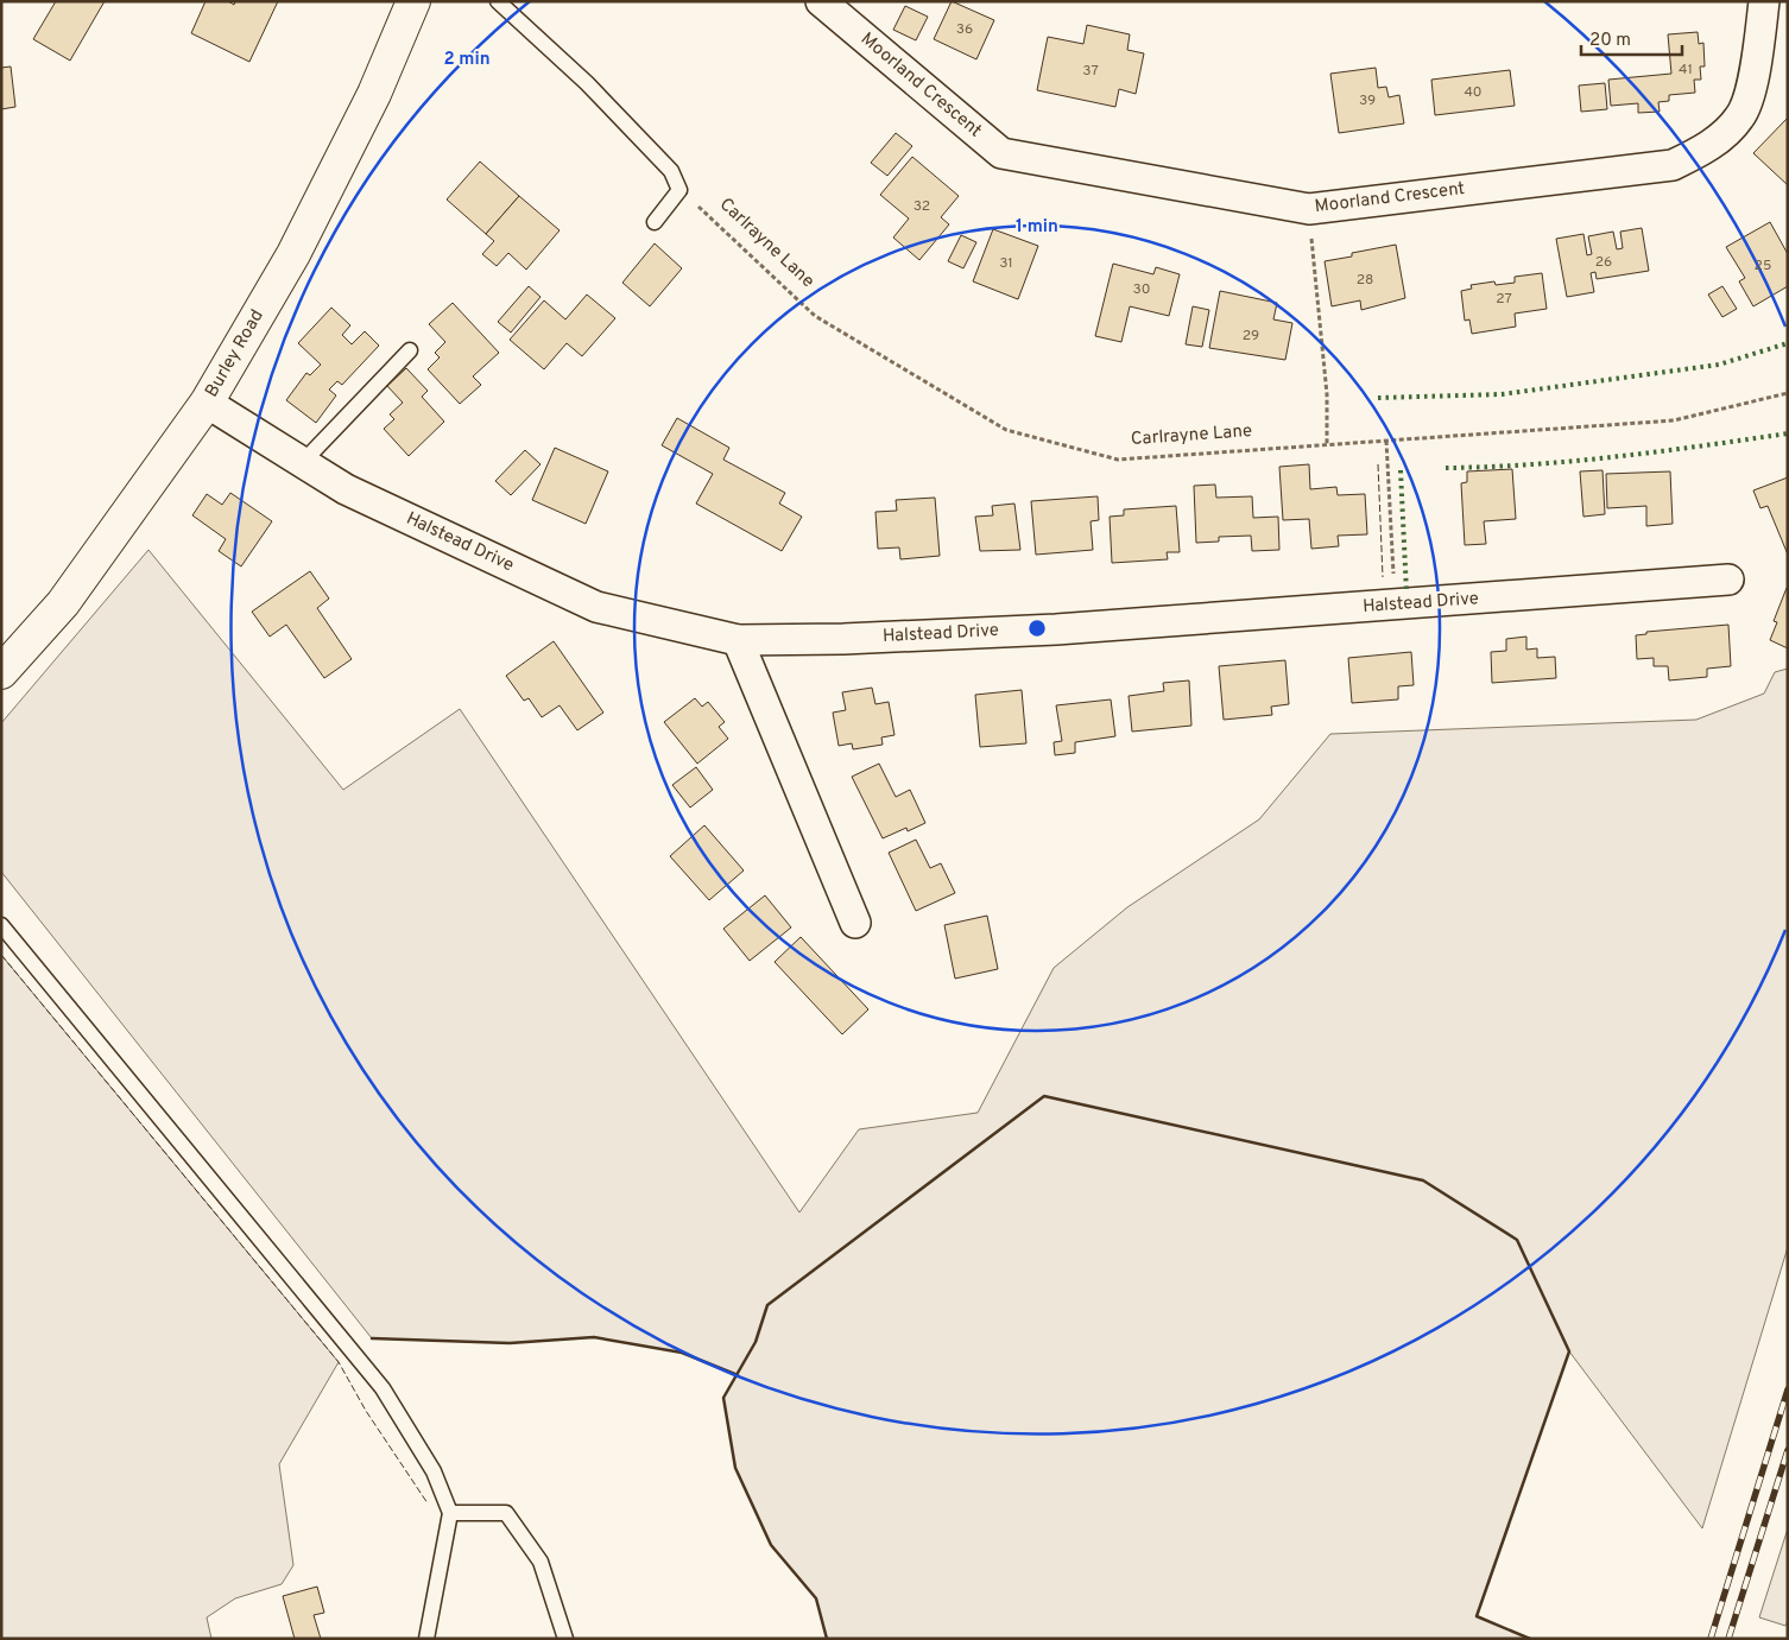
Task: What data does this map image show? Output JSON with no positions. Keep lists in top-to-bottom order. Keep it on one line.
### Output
{"streets":{"main road":["Burley Road"],"street":["Moorland Crescent","Halstead Drive"],"path":["Carlrayne Lane"]},"crossings":[["Burley Road","Halstead Drive"]],"house_numbers":["36","41","37","40","39","32","26","31","25","28","30","27","29"],"scale_bar":"20 m","rings":["2 min","1 min"]}
